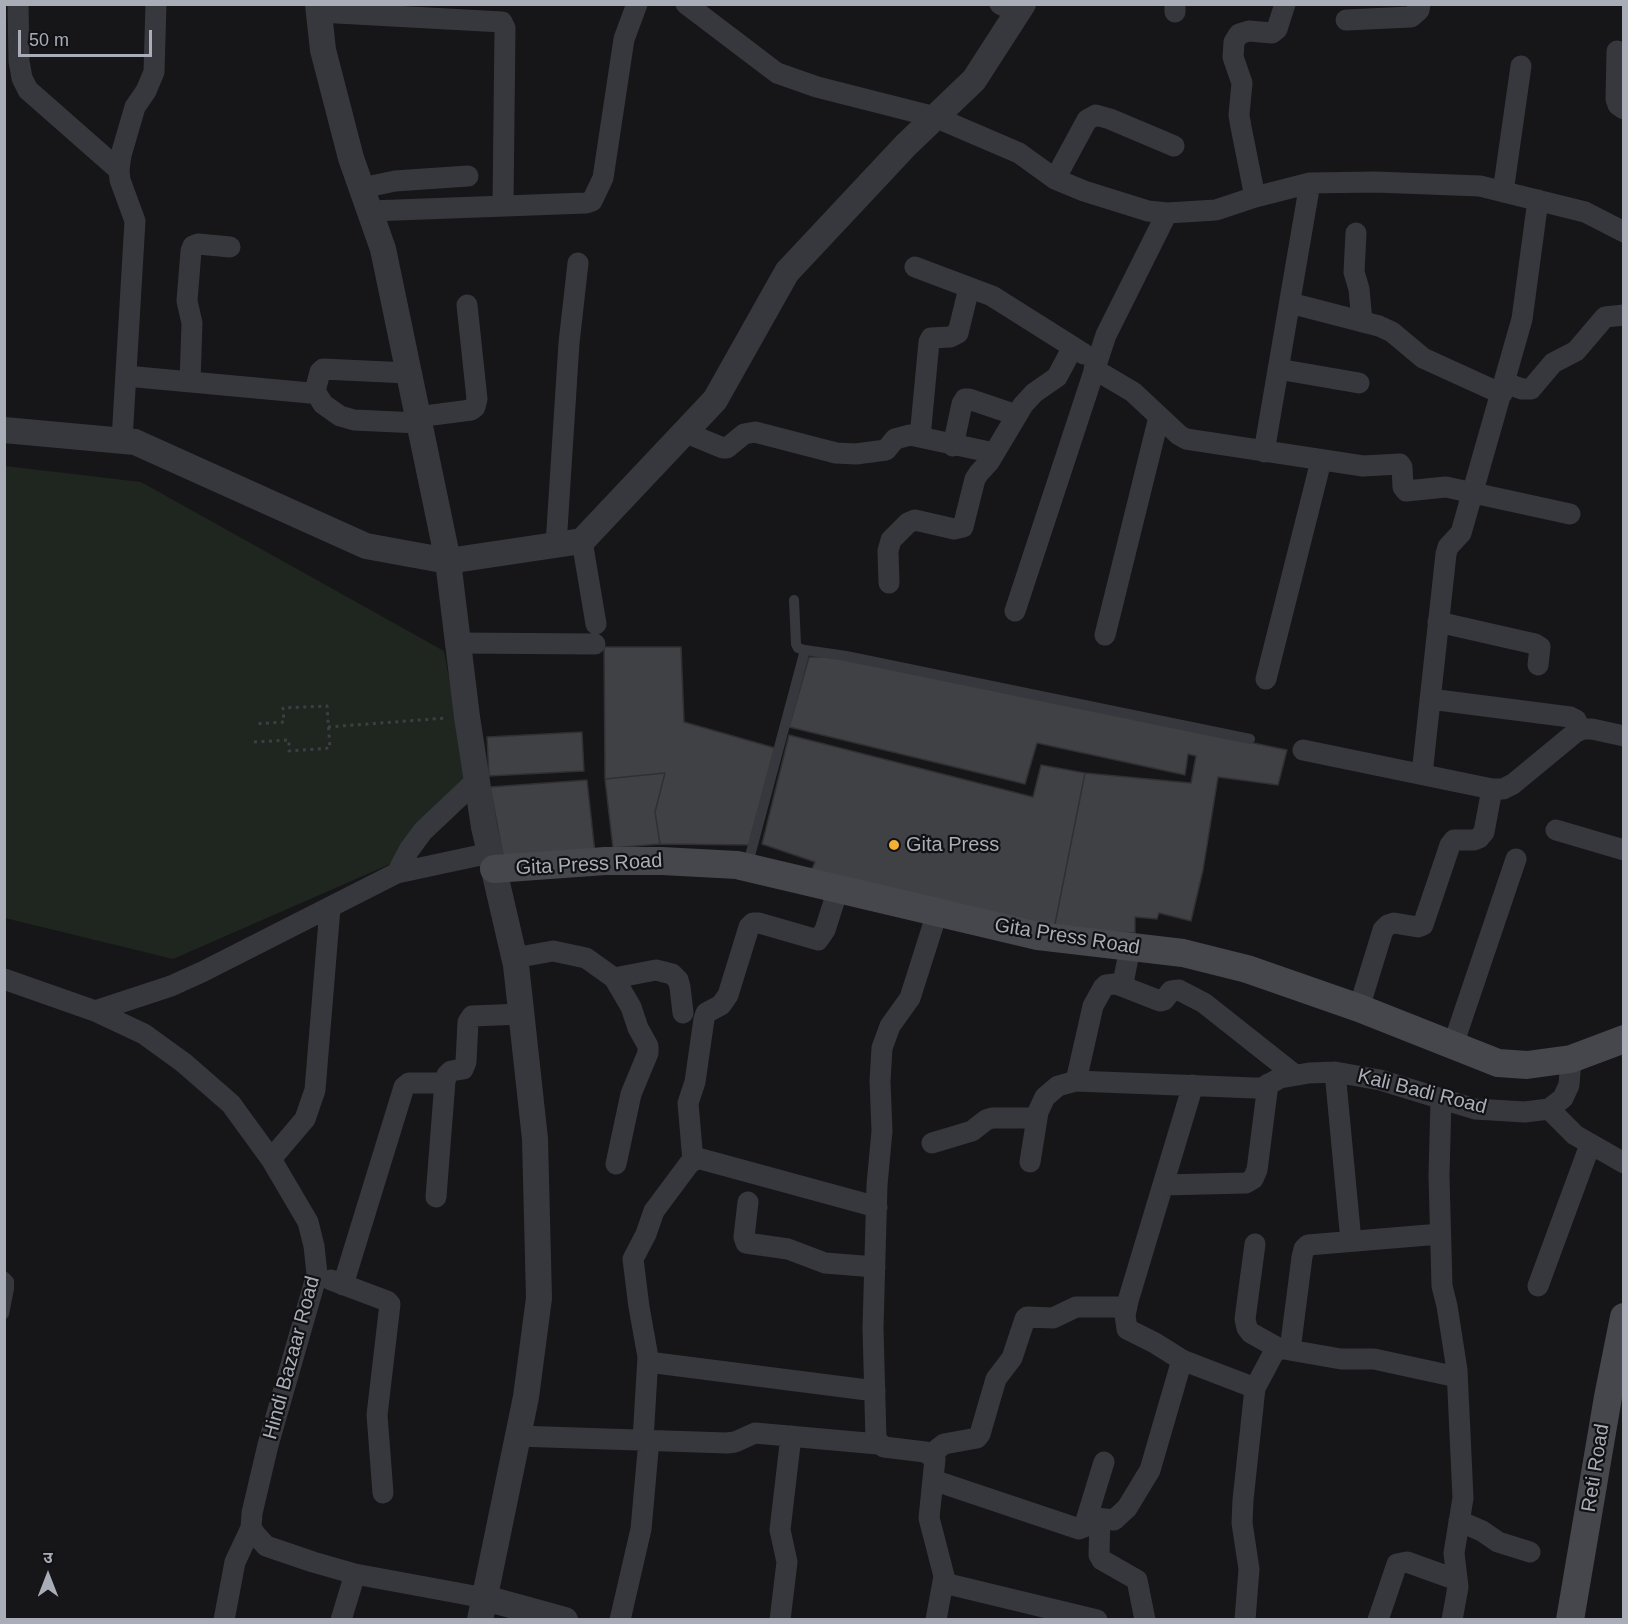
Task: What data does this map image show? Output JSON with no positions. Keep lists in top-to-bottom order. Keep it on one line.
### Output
{"streets":{"main road":["Gita Press Road","Reti Road"],"street":["Kali Badi Road","Hindi Bazaar Road"]},"places":["Gita Press"],"scale_bar":"50 m","north":"top"}
